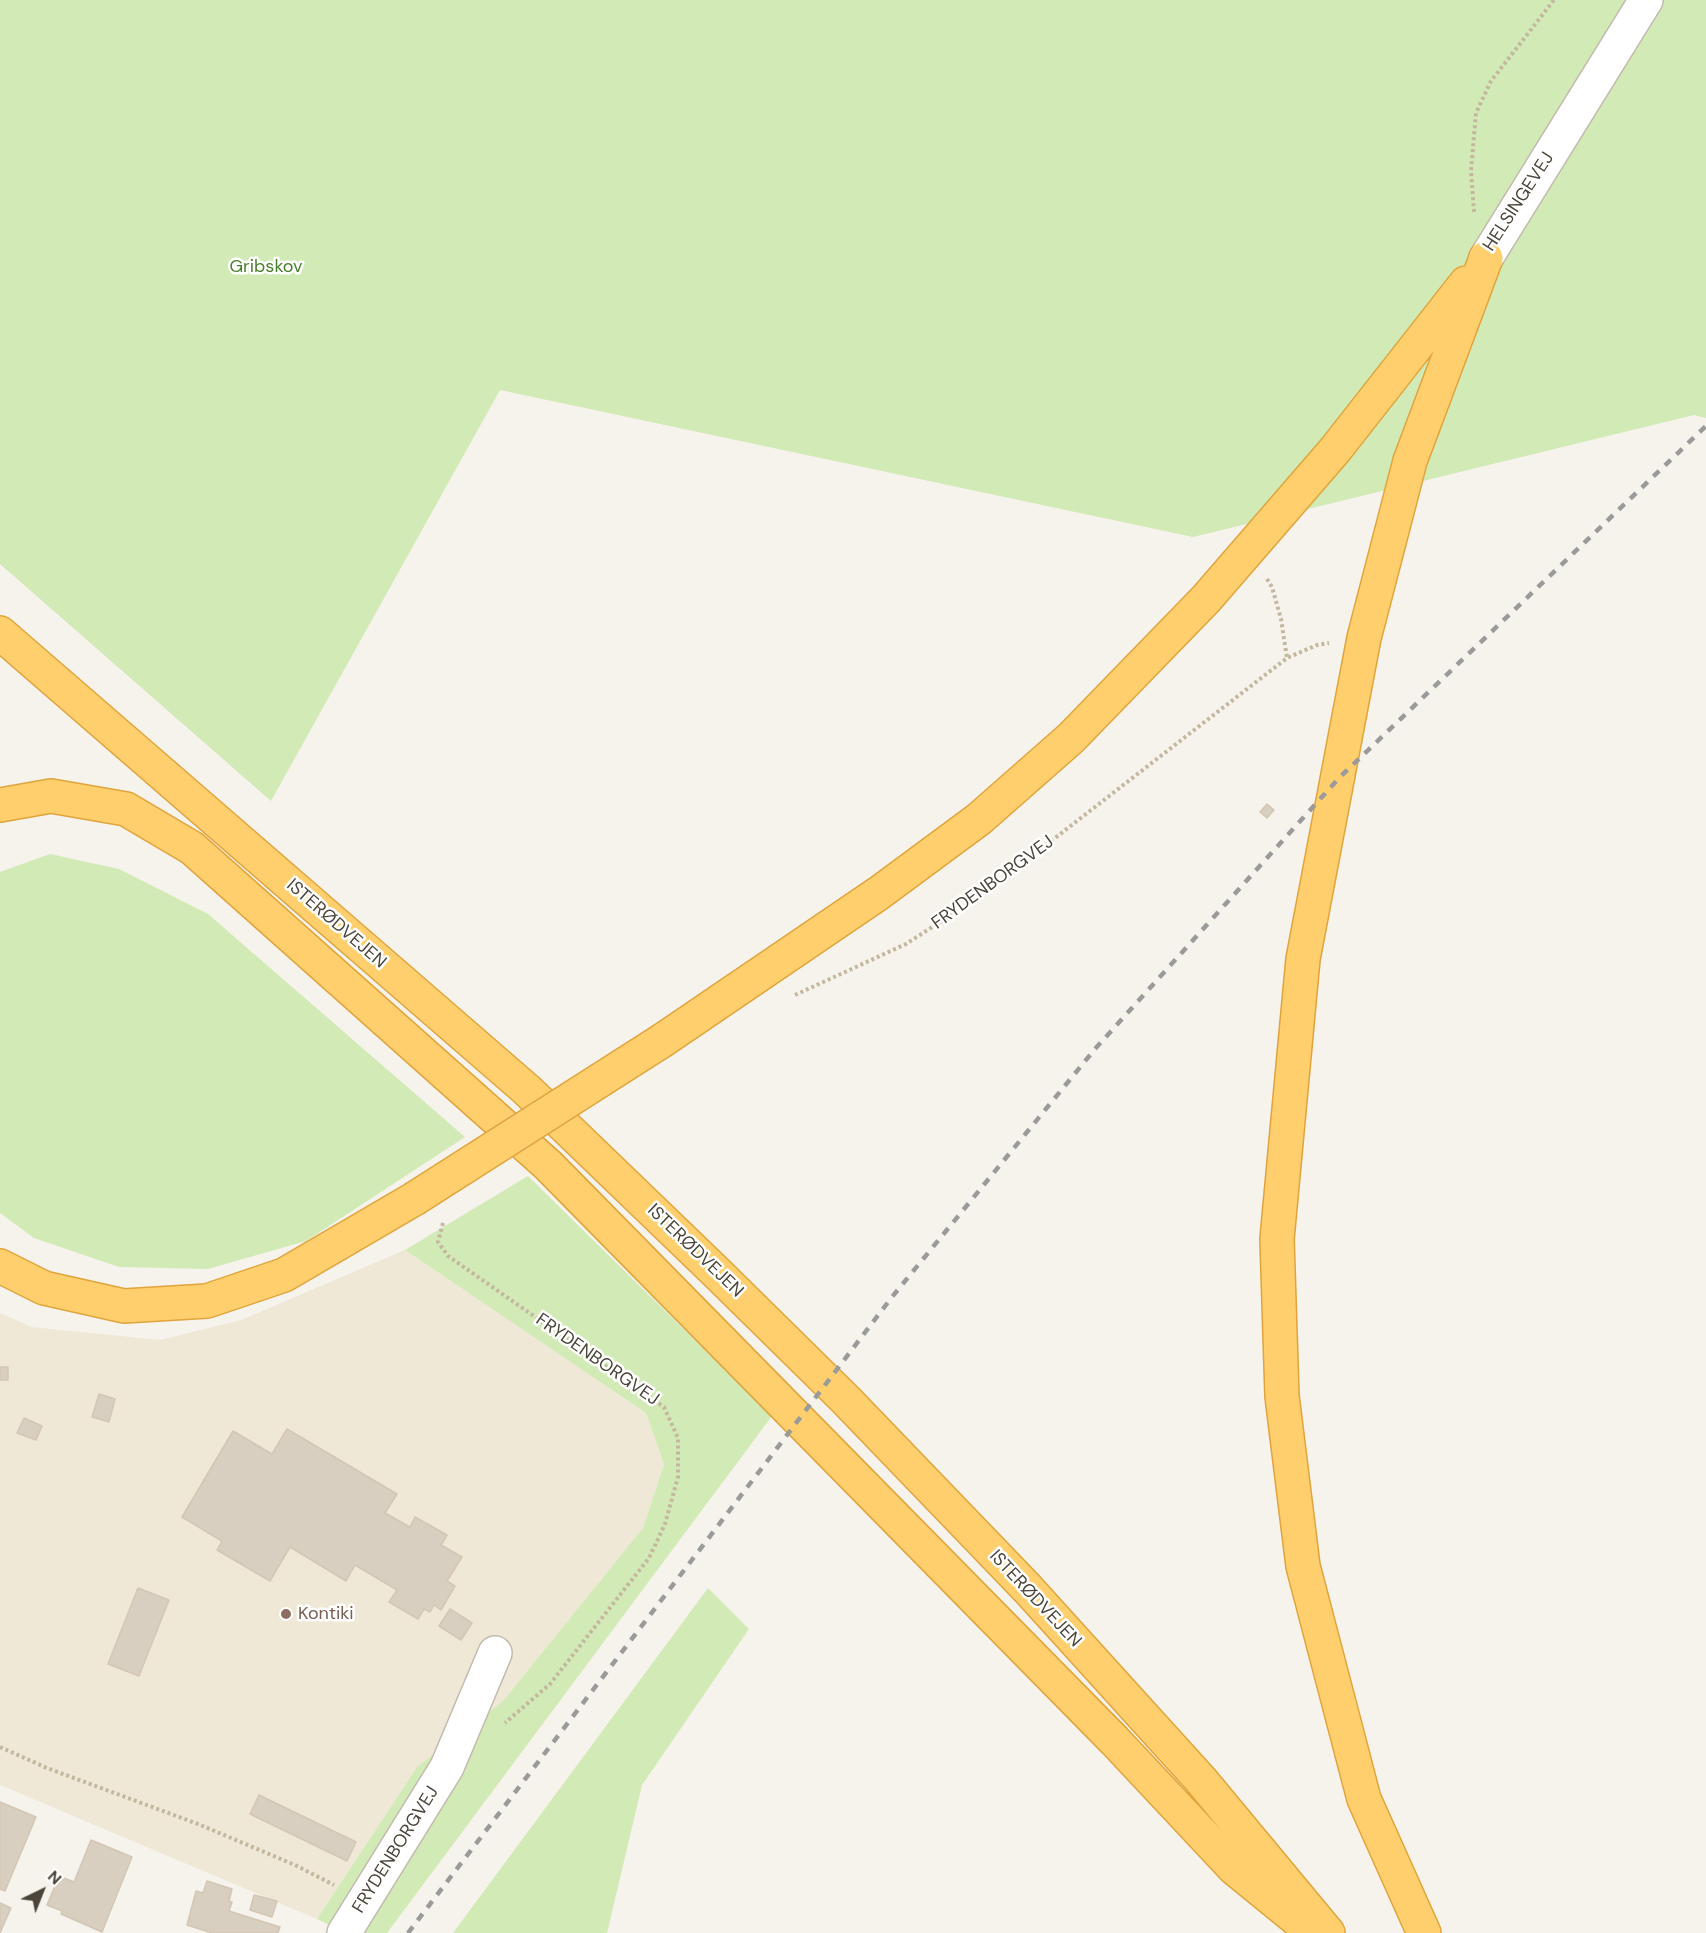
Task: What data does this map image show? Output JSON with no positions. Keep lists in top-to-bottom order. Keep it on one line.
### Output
{"streets":{"highway":["ISTERØDVEJEN"],"street":["HELSINGEVEJ","FRYDENBORGVEJ"]},"parks":["Gribskov"],"places":["Kontiki"],"north":"top right"}
